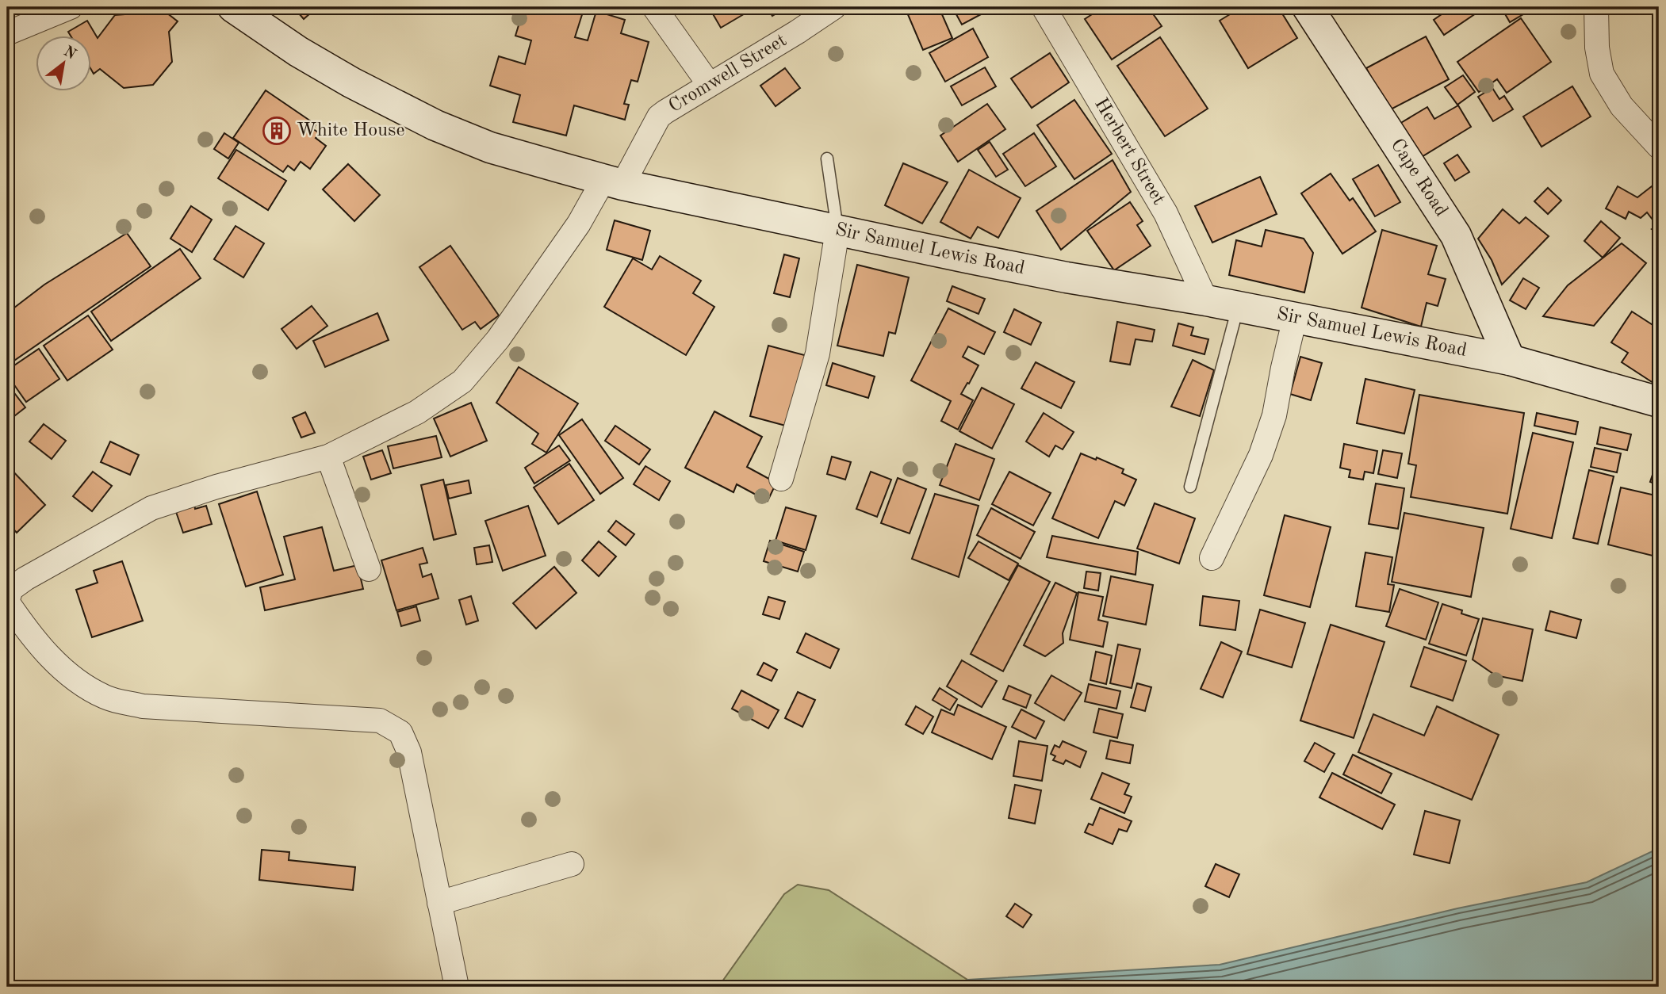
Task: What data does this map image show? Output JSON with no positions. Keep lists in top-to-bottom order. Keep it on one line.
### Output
{"streets":{"main road":["Cape Road","Sir Samuel Lewis Road"],"street":["Cromwell Street","Herbert Street"]},"crossings":[["Cromwell Street","Sir Samuel Lewis Road"],["Herbert Street","Sir Samuel Lewis Road"],["Cape Road","Sir Samuel Lewis Road"]],"places":{"building":["White House"]},"north":"top right"}
